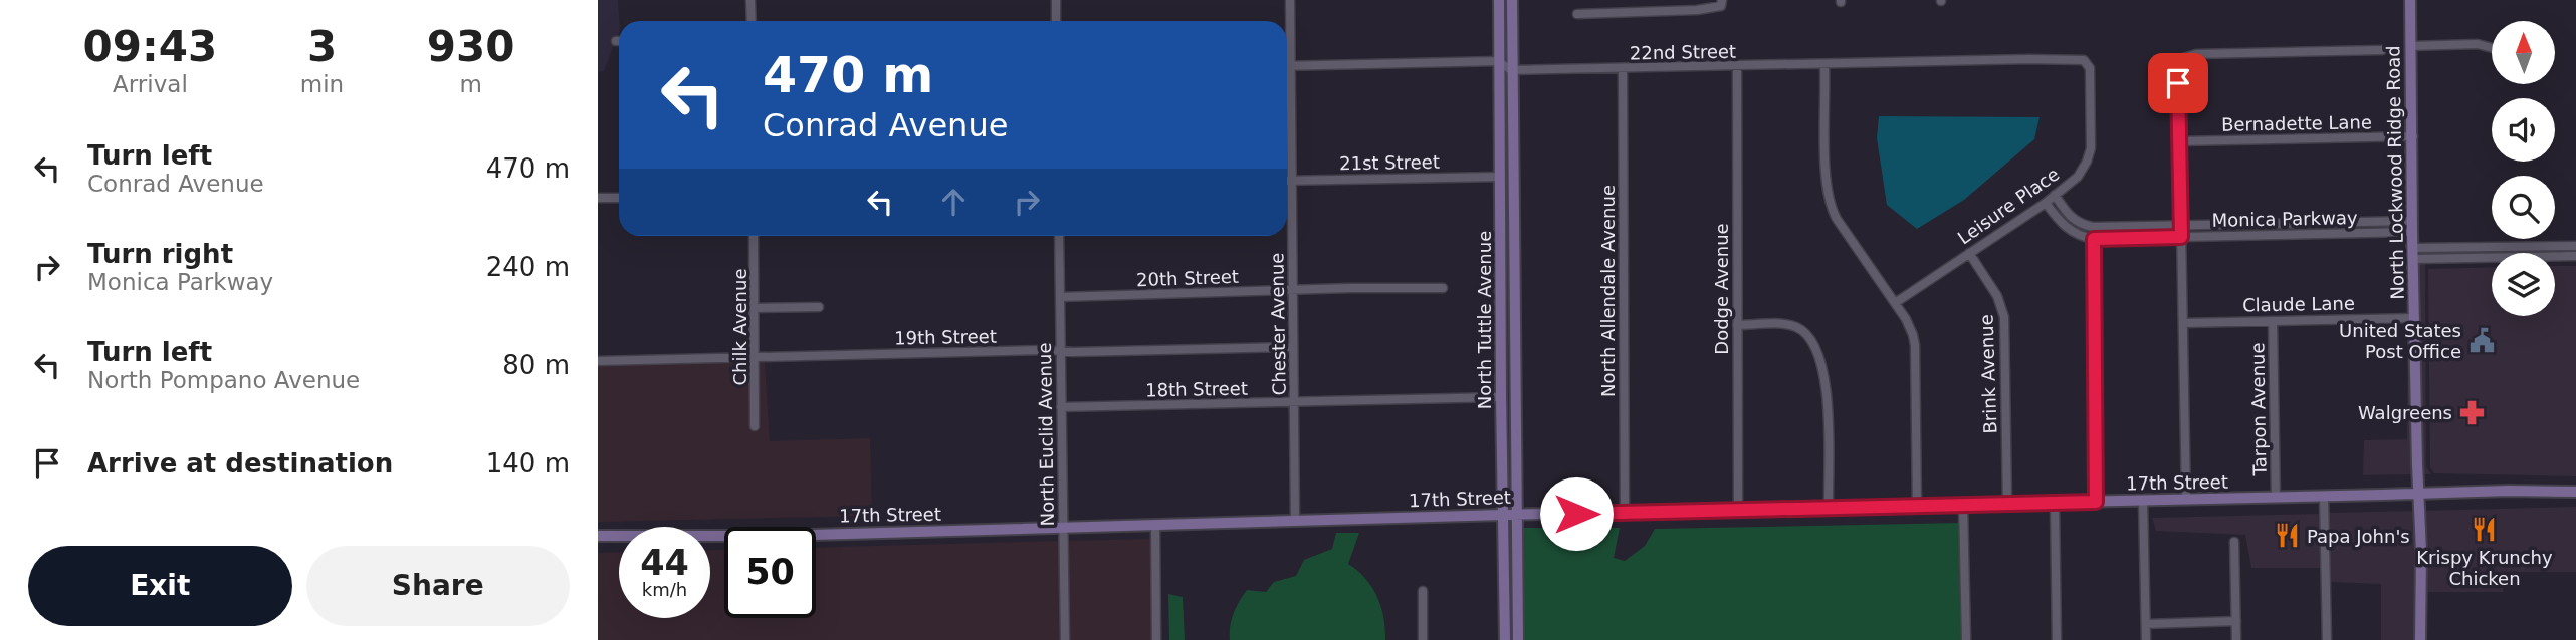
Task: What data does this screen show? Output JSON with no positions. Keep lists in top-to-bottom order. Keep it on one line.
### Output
{"streets":{"main road":["North Lockwood Ridge Road","North Tuttle Avenue","17th Street"],"street":["22nd Street","Bernadette Lane","21st Street","Leisure Place","Monica Parkway","20th Street","Dodge Avenue","North Allendale Avenue","Claude Lane","Chester Avenue","Chilk Avenue","19th Street","Brink Avenue","18th Street","Tarpon Avenue","North Euclid Avenue"]},"crossings":[["22nd Street","Leisure Place"],["22nd Street","Dodge Avenue"],["22nd Street","North Allendale Avenue"],["22nd Street","North Tuttle Avenue"],["Bernadette Lane","North Lockwood Ridge Road"],["21st Street","North Tuttle Avenue"],["21st Street","Chester Avenue"],["North Lockwood Ridge Road","Monica Parkway"],["North Lockwood Ridge Road","Claude Lane"],["North Lockwood Ridge Road","17th Street"],["Leisure Place","Monica Parkway"],["Leisure Place","Brink Avenue"],["20th Street","Chester Avenue"],["20th Street","North Euclid Avenue"],["Dodge Avenue","17th Street"],["North Allendale Avenue","17th Street"],["Claude Lane","Tarpon Avenue"],["North Tuttle Avenue","18th Street"],["North Tuttle Avenue","17th Street"],["Chester Avenue","19th Street"],["Chester Avenue","18th Street"],["Chester Avenue","17th Street"],["Chilk Avenue","19th Street"],["19th Street","North Euclid Avenue"],["Brink Avenue","17th Street"],["18th Street","North Euclid Avenue"],["Tarpon Avenue","17th Street"],["North Euclid Avenue","17th Street"]],"places":{"public building":["United States Post Office"],"pharmacy":["Walgreens"],"restaurant":["Krispy Krunchy Chicken","Papa John's"]},"north":"top","page":{"eta":["09:43","Arrival","3","min","930","m"],"turn":["470 m","Conrad Avenue"],"list":[{"name":"Turn left","note":"Conrad Avenue","value":"470 m"},{"name":"Turn right","note":"Monica Parkway","value":"240 m"},{"name":"Turn left","note":"North Pompano Avenue","value":"80 m"},{"name":"Arrive at destination","value":"140 m"}],"speed":"44 km/h","limit":"50","buttons":["Exit","Share"]}}
